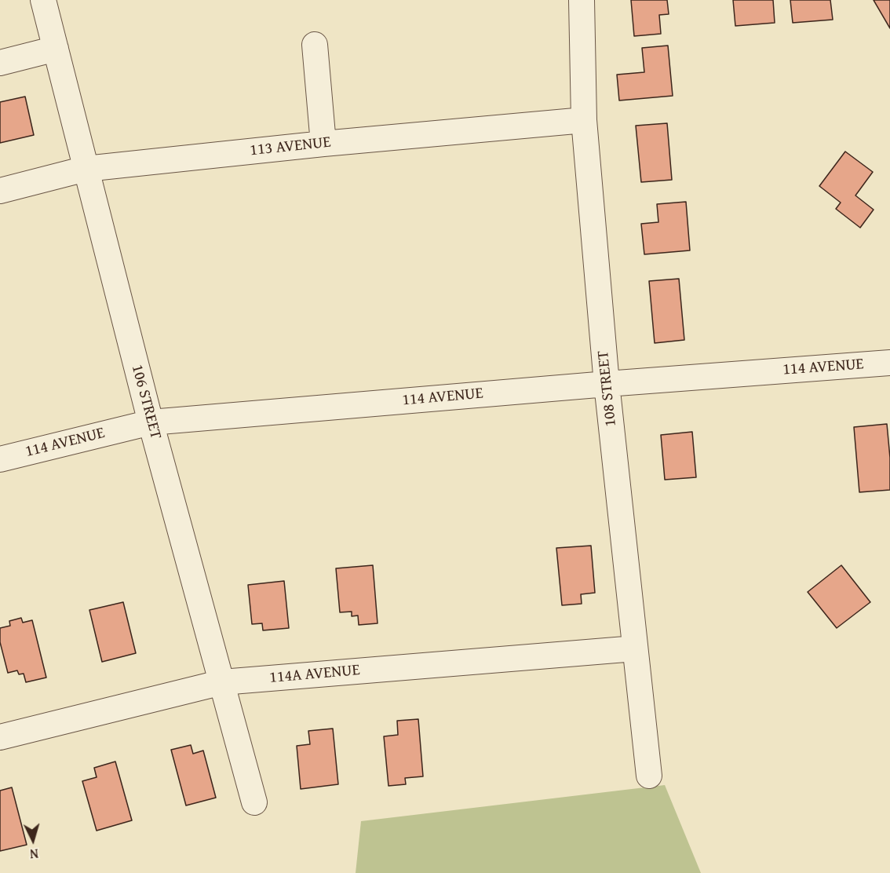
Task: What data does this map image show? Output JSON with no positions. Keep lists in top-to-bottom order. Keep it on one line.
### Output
{"streets":{"street":["113 AVENUE","114 AVENUE","108 STREET","106 STREET","114A AVENUE"]},"crossings":[["113 AVENUE","108 STREET"],["113 AVENUE","106 STREET"],["114 AVENUE","108 STREET"],["114 AVENUE","106 STREET"],["108 STREET","114A AVENUE"],["106 STREET","114A AVENUE"]],"north":"bottom"}
